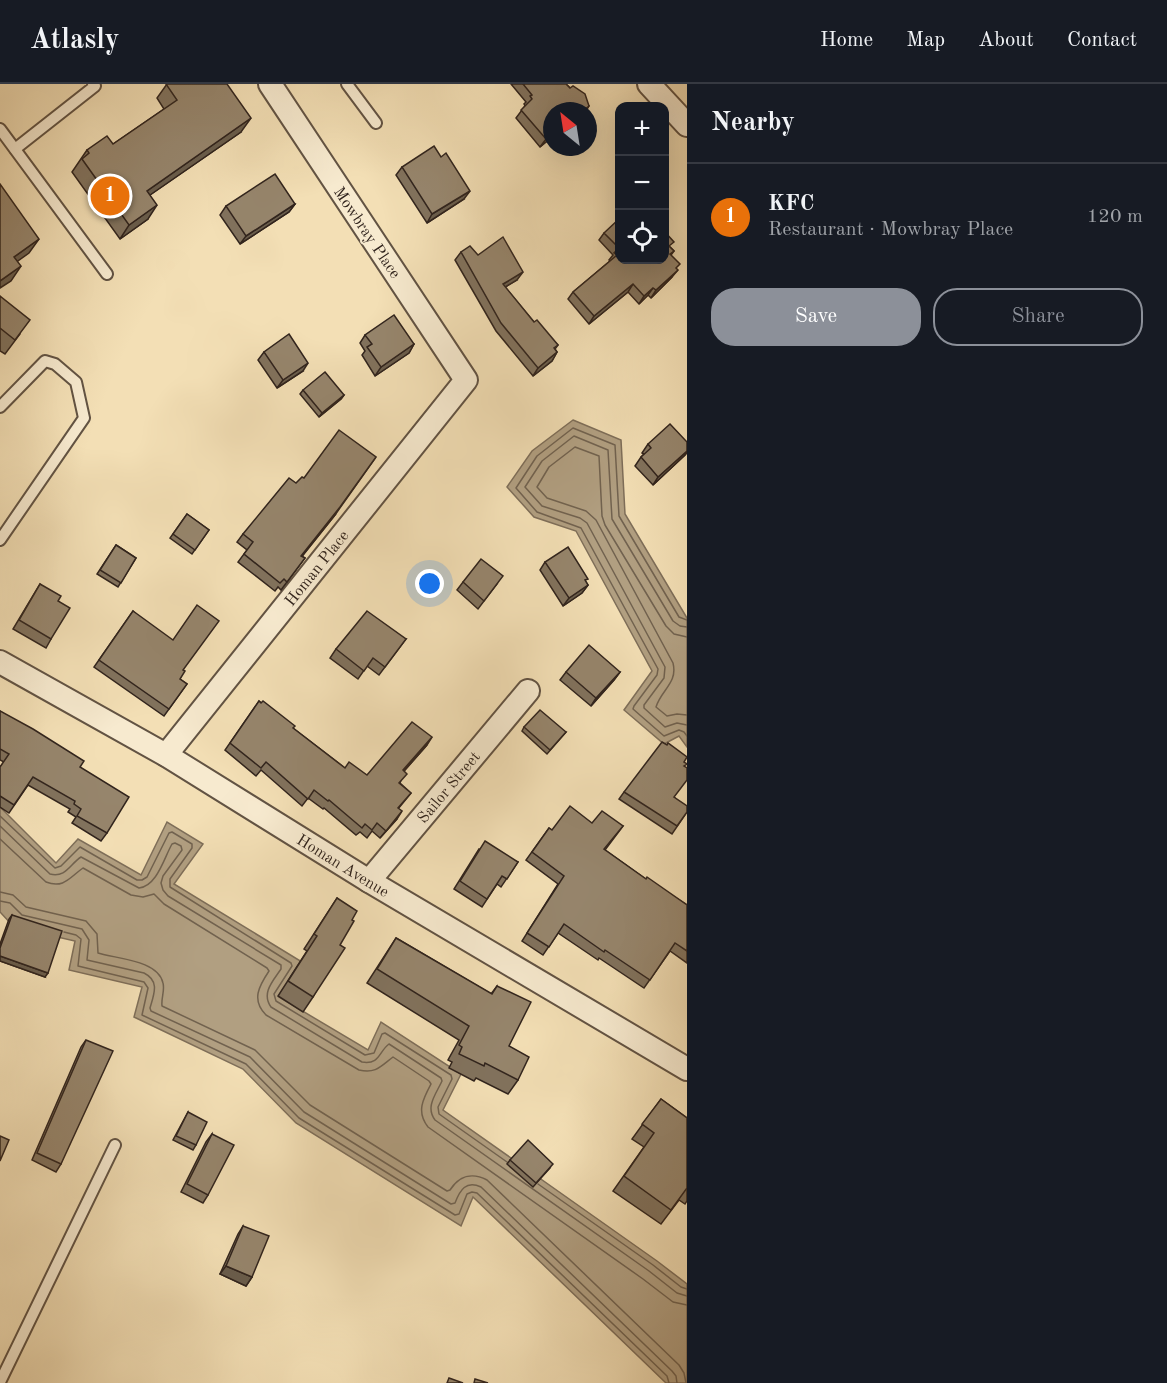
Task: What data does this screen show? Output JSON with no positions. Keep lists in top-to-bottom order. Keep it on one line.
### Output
{"streets":{"street":["Mowbray Place","Homan Place","Sailor Street","Homan Avenue"]},"crossings":[["Mowbray Place","Homan Place"],["Homan Place","Homan Avenue"],["Sailor Street","Homan Avenue"]],"north":"top left","page":{"header":"Atlasly","nav":["Home","Map","About","Contact"],"heading":"Nearby","map_buttons":["+","−"],"list":[{"mark":"1","name":"KFC","note":"Restaurant · Mowbray Place","value":"120 m"}],"pins":"1","buttons":["Save","Share"]}}
